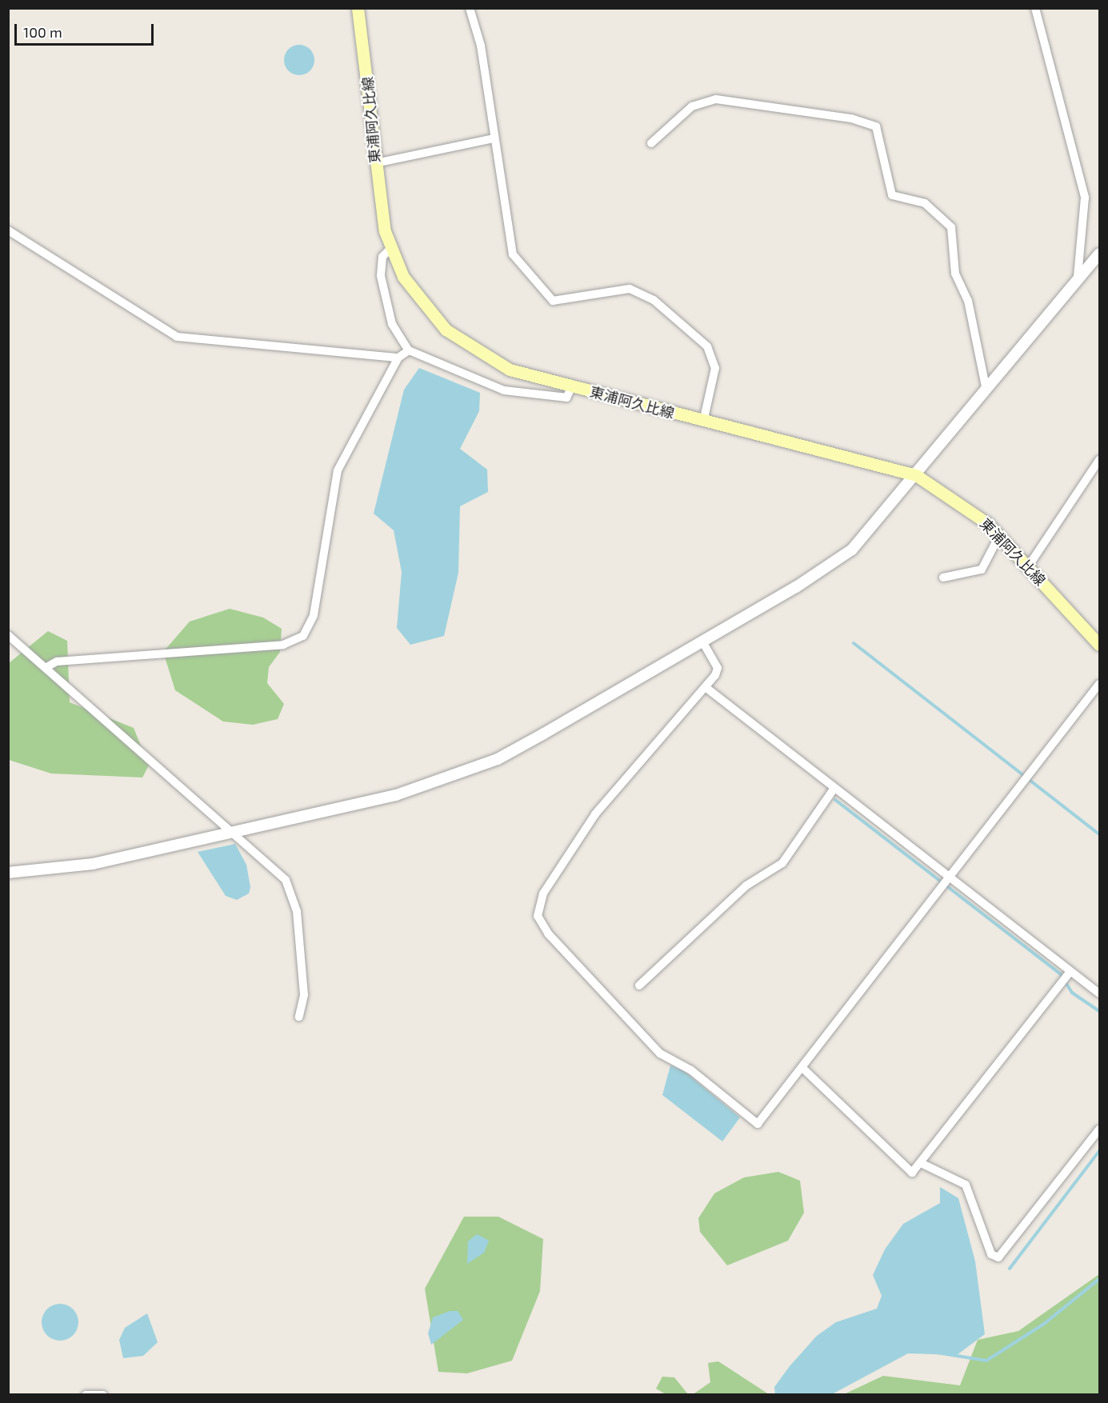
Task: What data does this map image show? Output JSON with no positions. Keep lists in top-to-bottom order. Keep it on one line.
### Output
{"streets":{"main road":["東浦阿久比線"]},"scale_bar":"100 m"}
